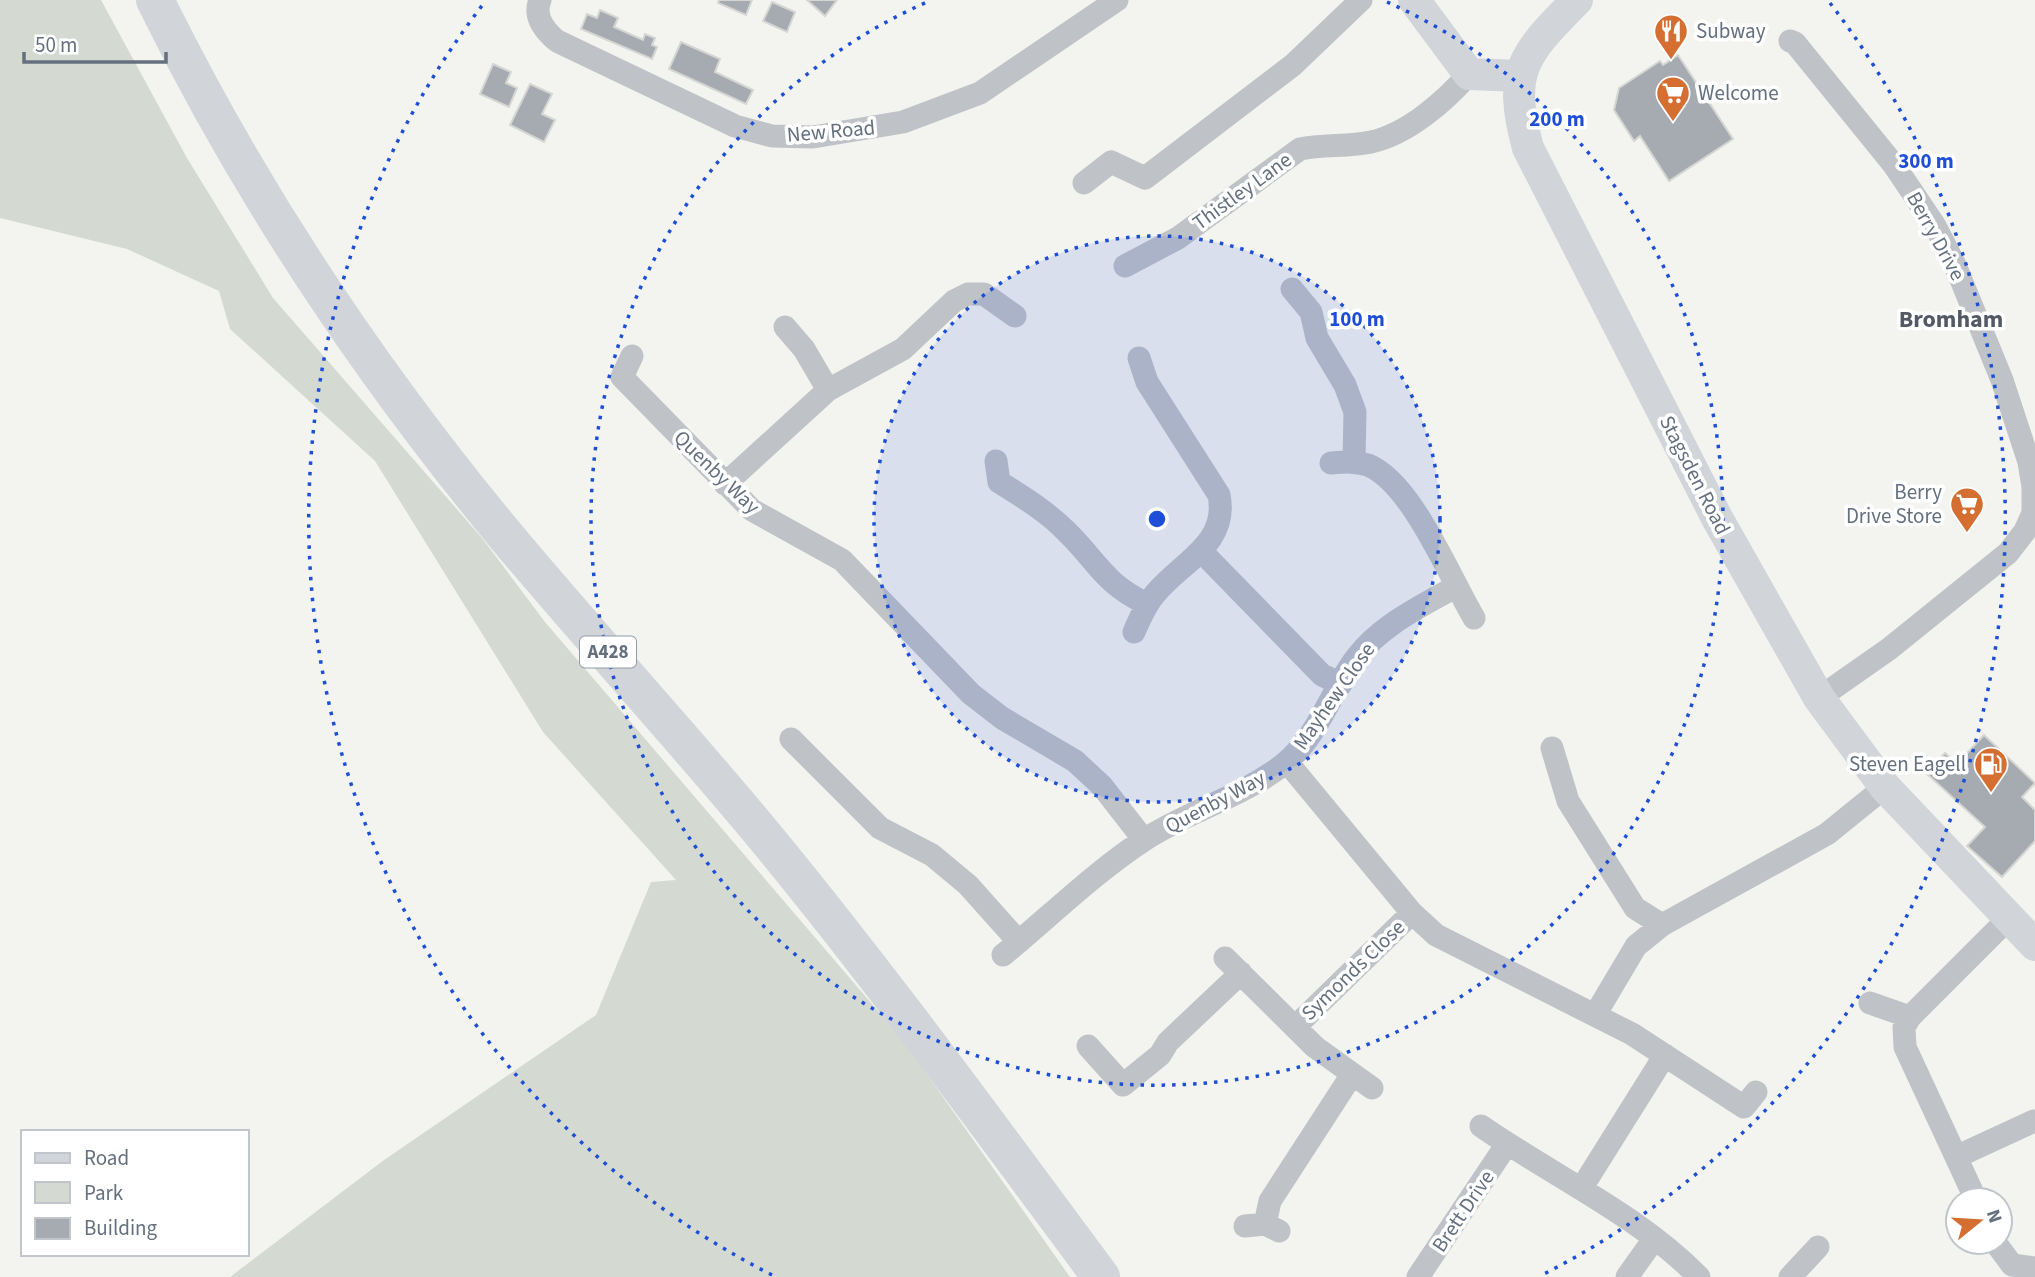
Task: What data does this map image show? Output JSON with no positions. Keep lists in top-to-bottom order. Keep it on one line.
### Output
{"streets":{"highway":["A428"],"street":["New Road","Thistley Lane","Berry Drive","Quenby Way","Stagsden Road","Mayhew Close","Symonds Close","Brett Drive"]},"crossings":[["Berry Drive","Stagsden Road"],["Quenby Way","Mayhew Close"],["Quenby Way","Symonds Close"]],"districts":["Bromham"],"places":{"restaurant":["Subway"],"supermarket":["Welcome","Berry Drive Store"],"fuel station":["Steven Eagell"]},"legend":["Road","Park","Building"],"scale_bar":"50 m","north":"right","rings":["200 m","300 m","100 m"]}
